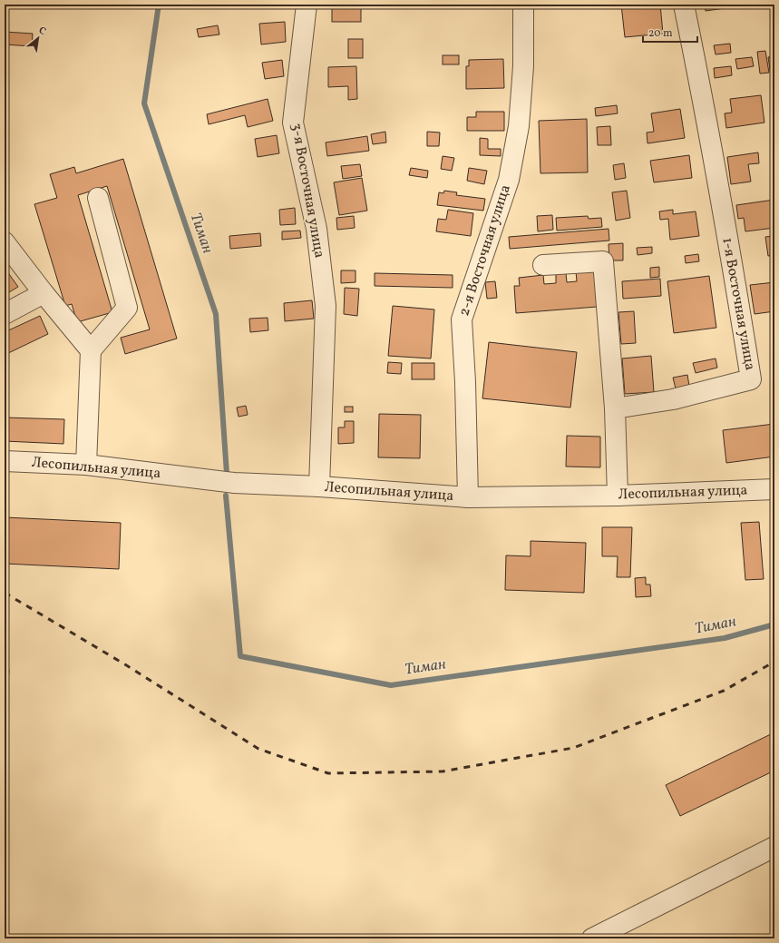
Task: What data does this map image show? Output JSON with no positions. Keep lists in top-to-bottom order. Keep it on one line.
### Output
{"streets":{"street":["3-я Восточная улица","2-я Восточная улица","1-я Восточная улица","Лесопильная улица"]},"crossings":[["3-я Восточная улица","Лесопильная улица"],["2-я Восточная улица","Лесопильная улица"]],"water":["Тиман"],"scale_bar":"20 m","north":"top right"}
